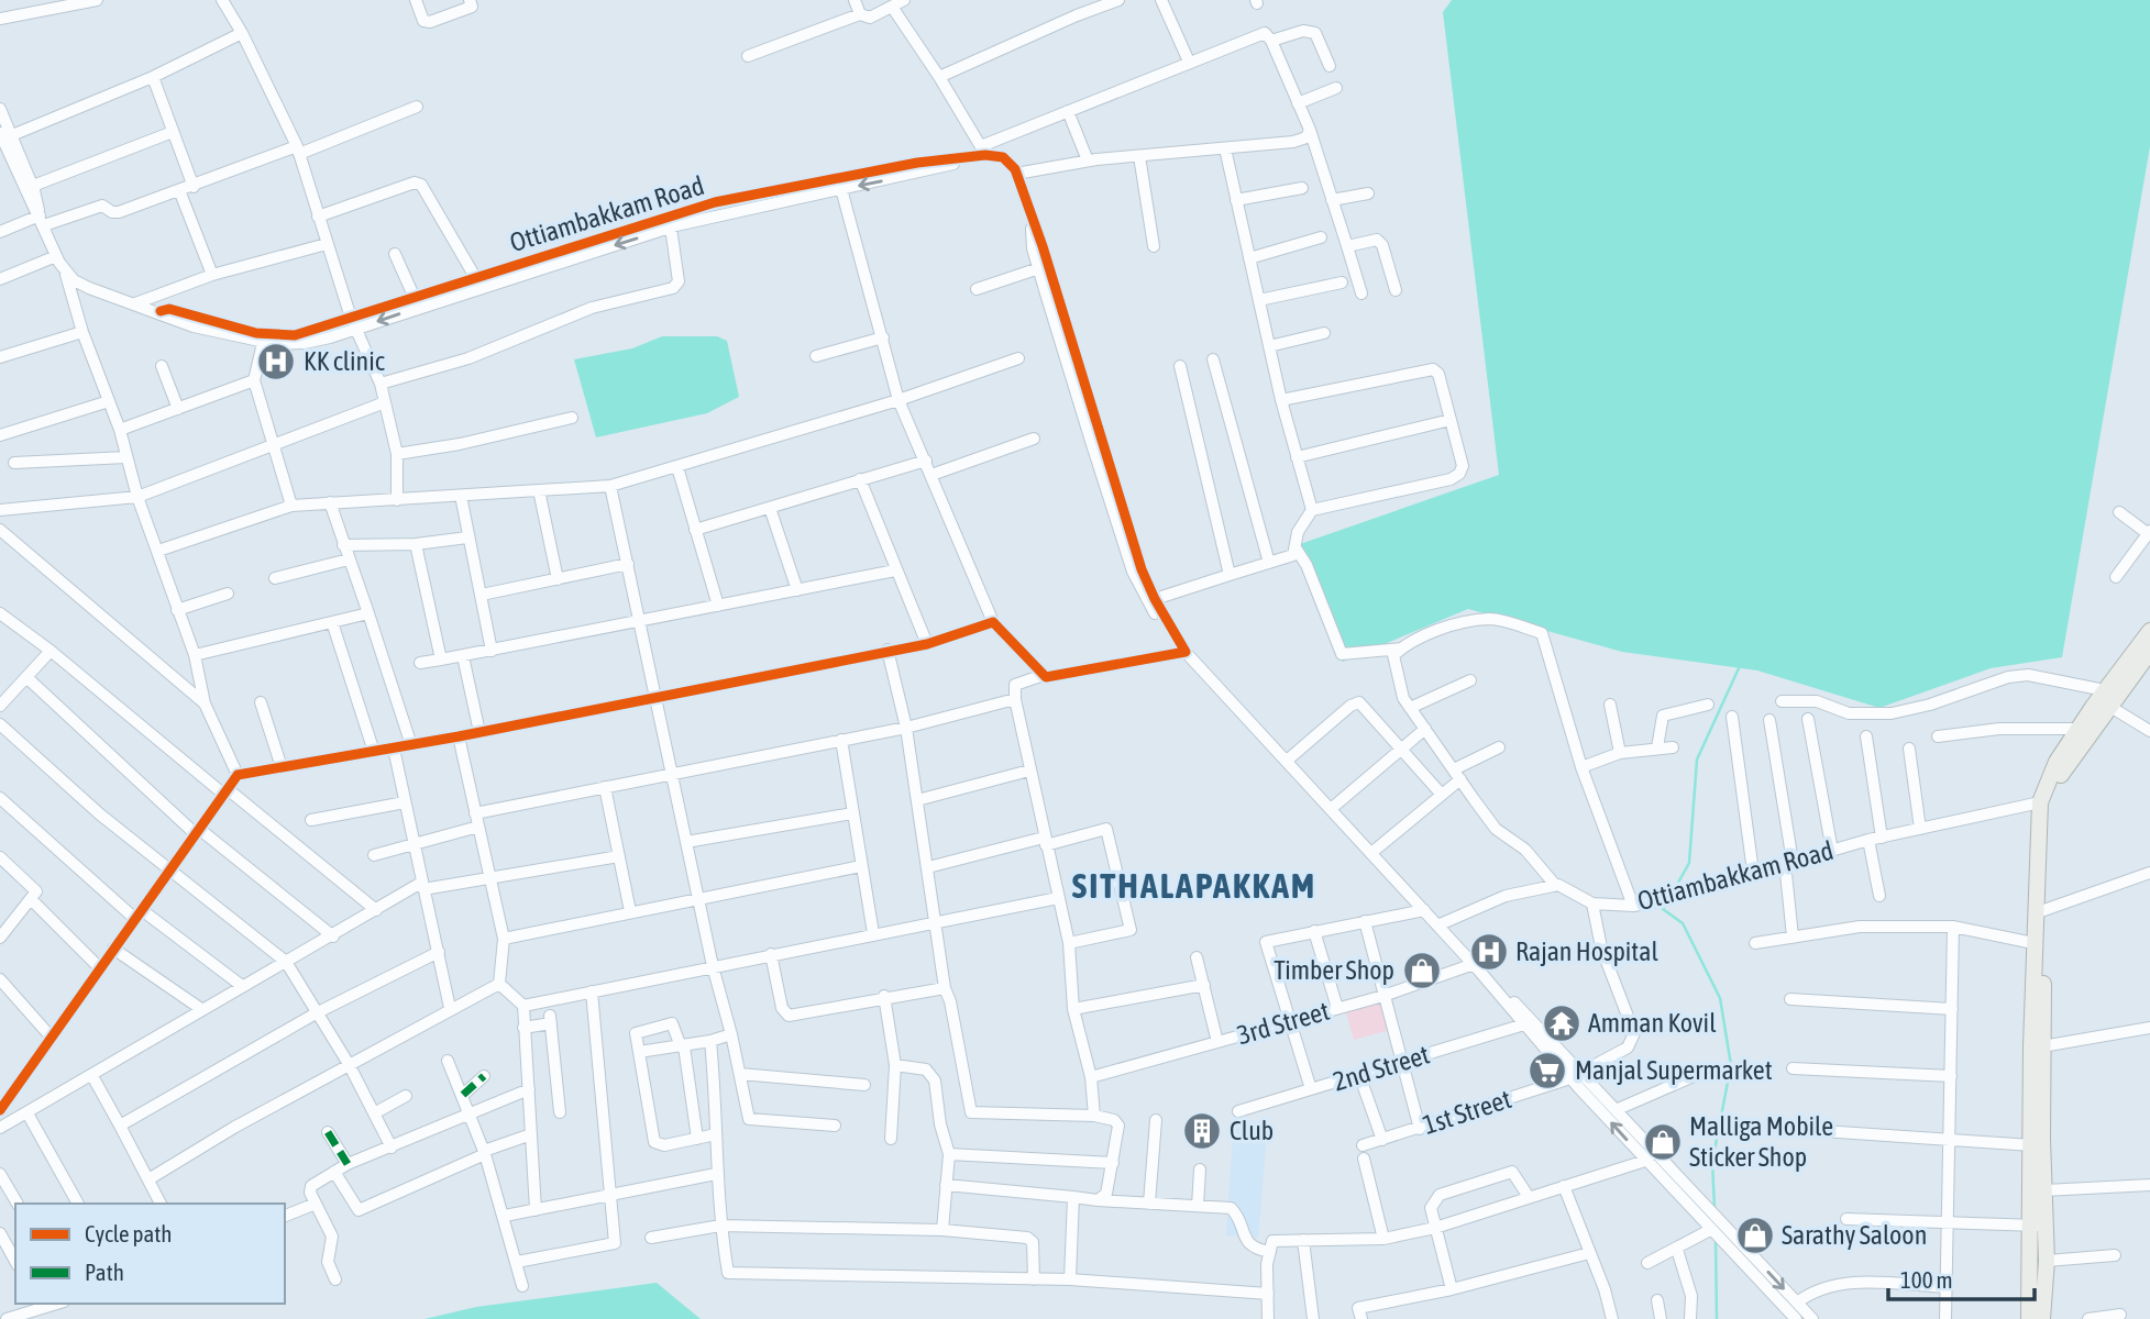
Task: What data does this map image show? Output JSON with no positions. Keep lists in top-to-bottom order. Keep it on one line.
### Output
{"streets":{"street":["Ottiambakkam Road","3rd Street","2nd Street","1st Street"]},"districts":["SITHALAPAKKAM"],"places":{"hospital":["KK clinic","Rajan Hospital"],"shop":["Timber Shop","Malliga Mobile Sticker Shop","Sarathy Saloon"],"temple":["Amman Kovil"],"supermarket":["Manjal Supermarket"],"building":["Club"]},"legend":["Cycle path","Path"],"scale_bar":"100 m"}
